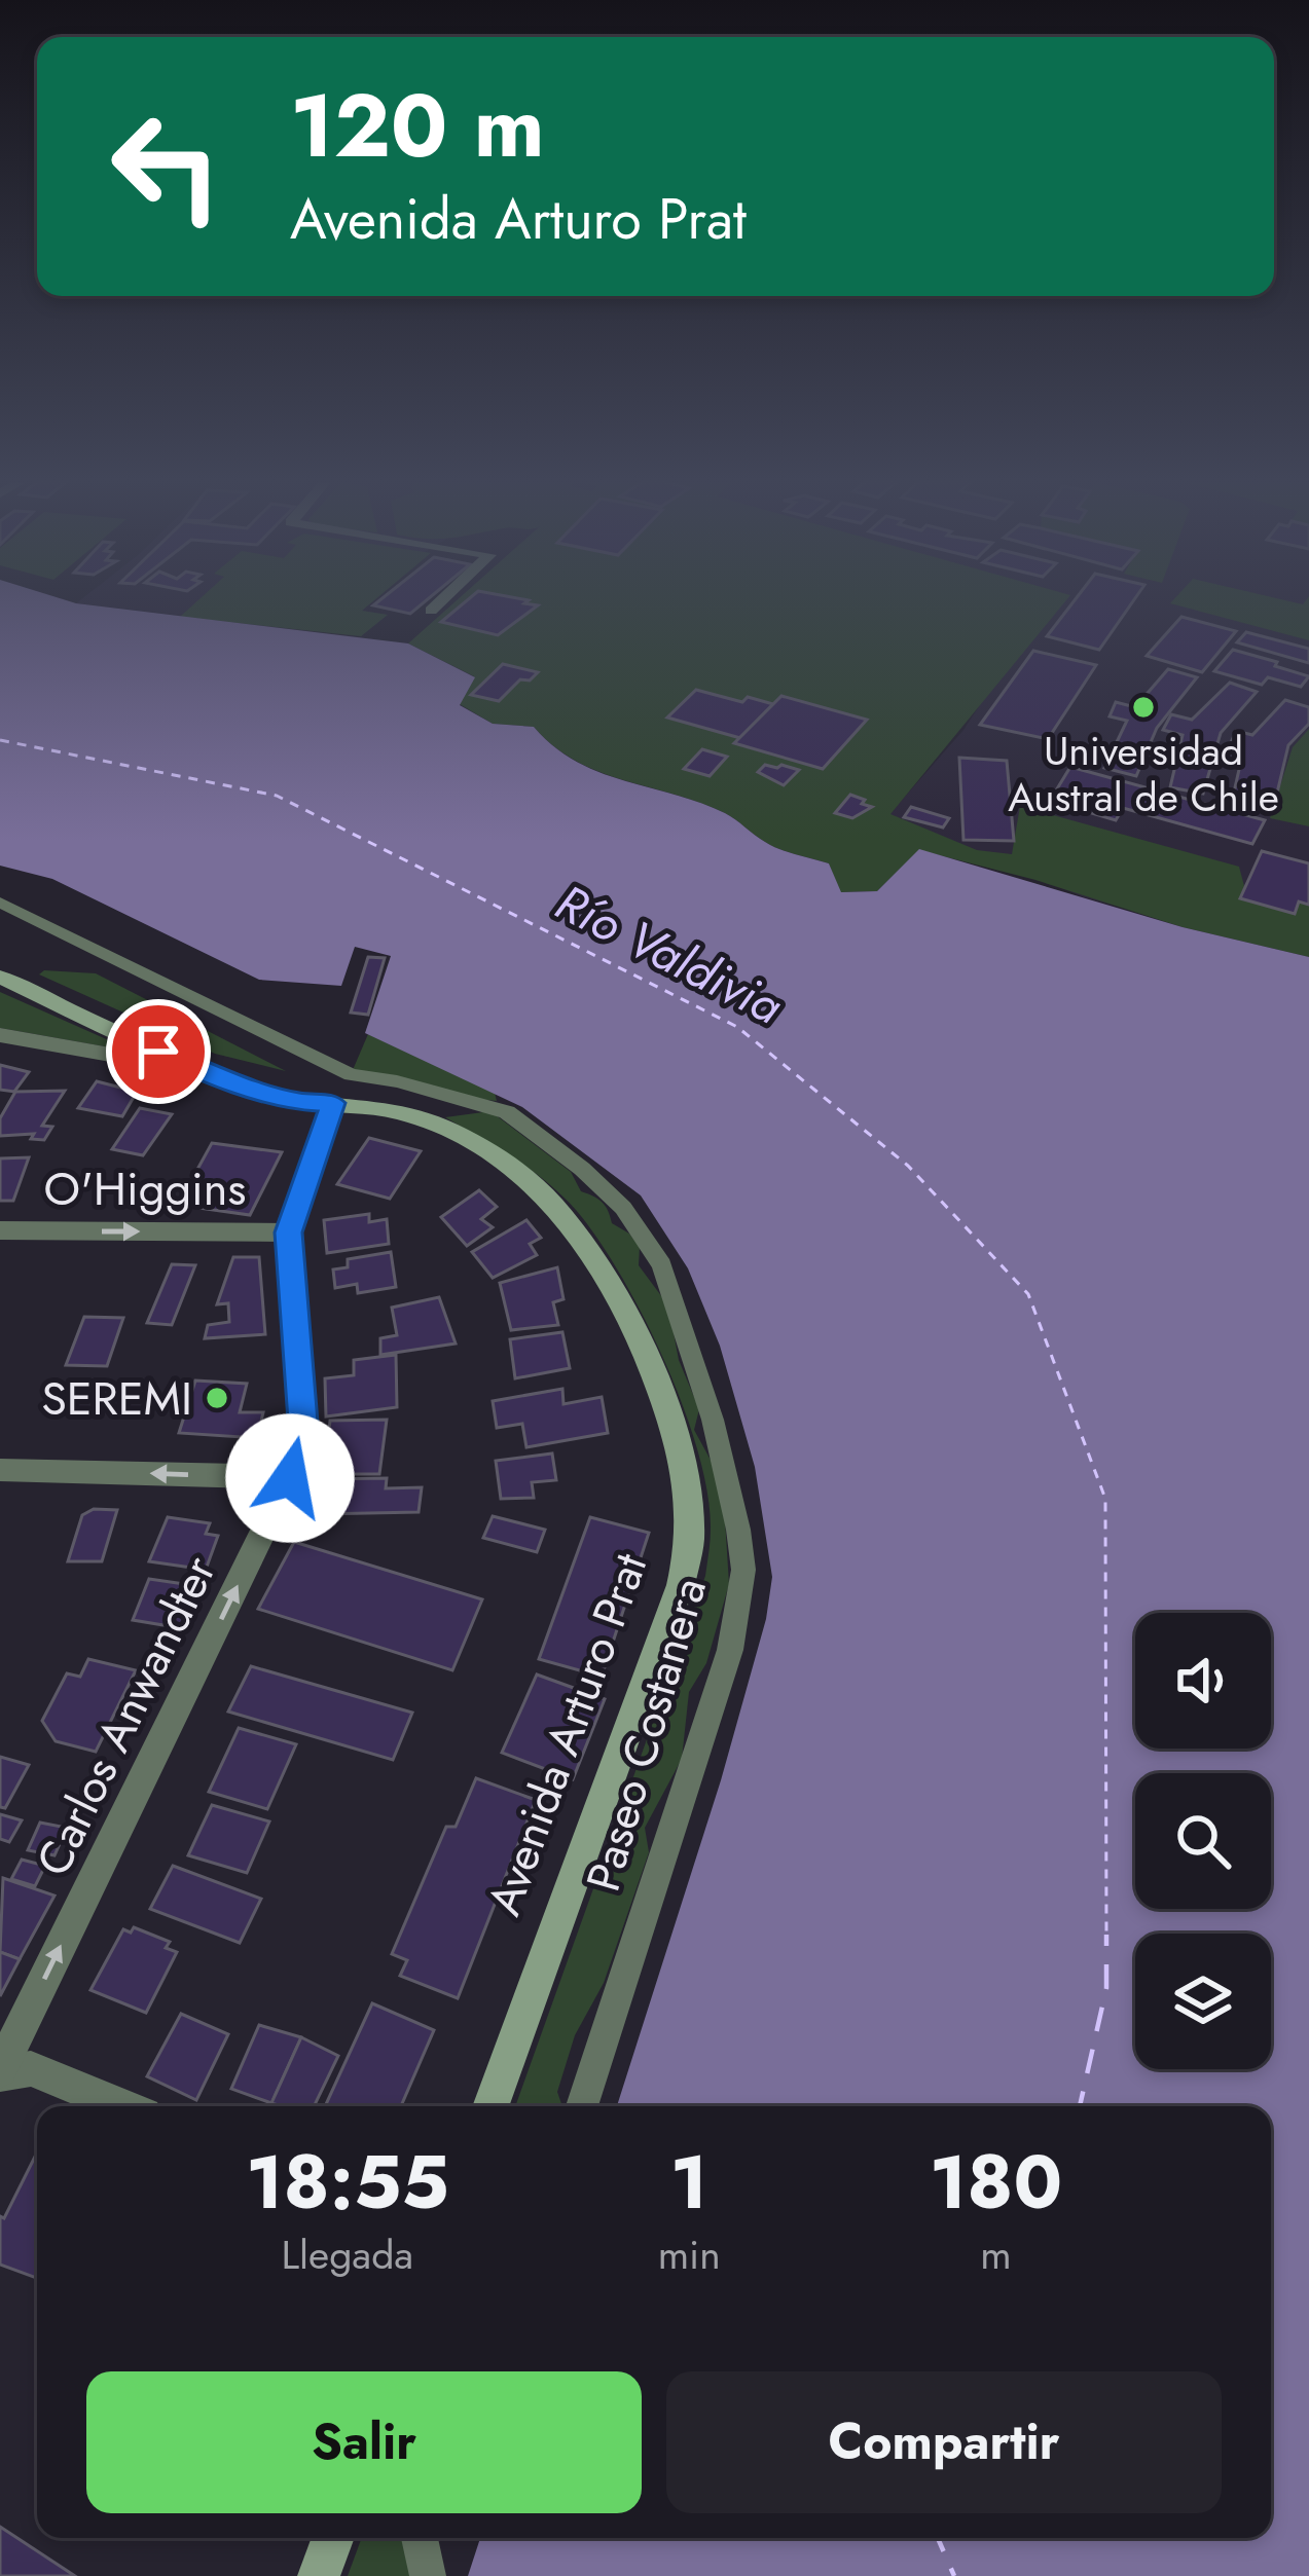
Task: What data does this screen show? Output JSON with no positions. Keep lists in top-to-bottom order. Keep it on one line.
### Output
{"streets":{"main road":["Avenida Arturo Prat"],"street":["O'Higgins","Carlos Anwandter","Paseo Costanera"]},"crossings":[["O'Higgins","Carlos Anwandter"],["Carlos Anwandter","Avenida Arturo Prat"]],"one_way":["Carlos Anwandter"],"water":["Río Valdivia"],"places":["Universidad Austral de Chile","SEREMI"],"page":{"turn":["120 m","Avenida Arturo Prat"],"eta":["18:55","Llegada","1","min","180","m"],"buttons":["Salir","Compartir"]}}
